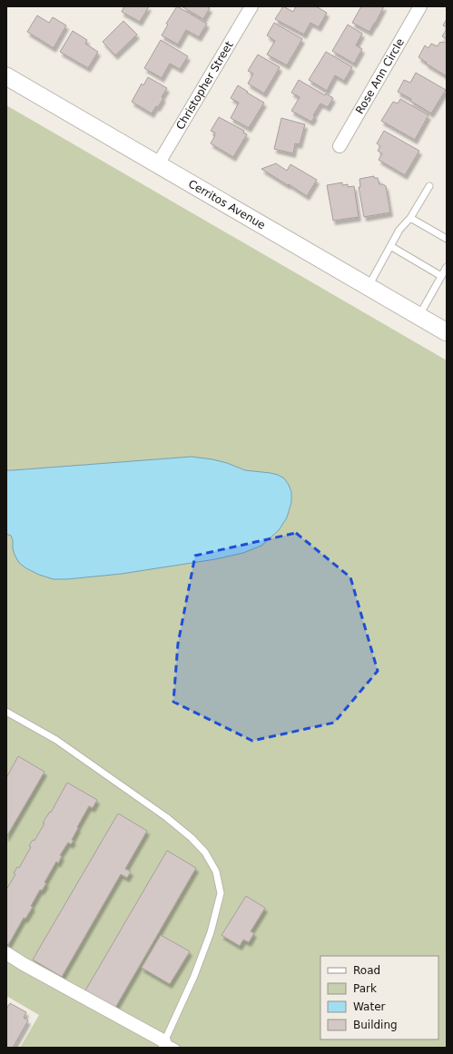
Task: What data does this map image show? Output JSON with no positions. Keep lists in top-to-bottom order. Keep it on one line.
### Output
{"streets":{"main road":["Cerritos Avenue"],"street":["Rose Ann Circle","Christopher Street"]},"crossings":[["Christopher Street","Cerritos Avenue"]],"legend":["Road","Park","Water","Building"]}
